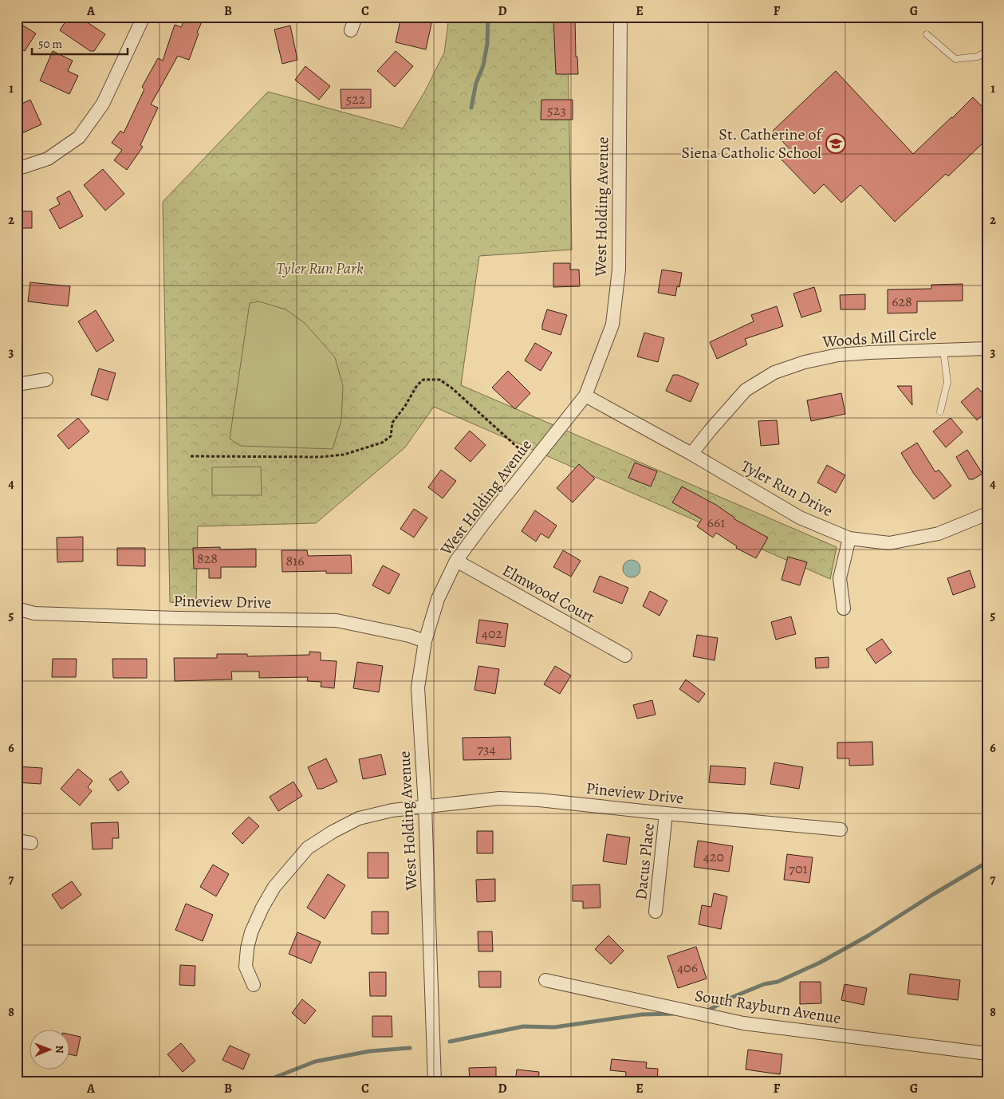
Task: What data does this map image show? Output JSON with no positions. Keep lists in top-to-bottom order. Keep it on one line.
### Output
{"streets":{"street":["West Holding Avenue","Woods Mill Circle","Tyler Run Drive","Elmwood Court","Pineview Drive","Dacus Place","South Rayburn Avenue"]},"crossings":[["West Holding Avenue","Tyler Run Drive"],["West Holding Avenue","Elmwood Court"],["West Holding Avenue","Pineview Drive"],["Woods Mill Circle","Tyler Run Drive"],["Pineview Drive","Dacus Place"]],"parks":["Tyler Run Park"],"places":{"school or university":["St. Catherine of Siena Catholic School"]},"house_numbers":["522","523","628","661","828","816","402","734","420","701","406"],"scale_bar":"50 m","north":"right","grid":{"columns":["A","B","C","D","E","F","G"],"rows":["1","2","3","4","5","6","7","8"]}}
